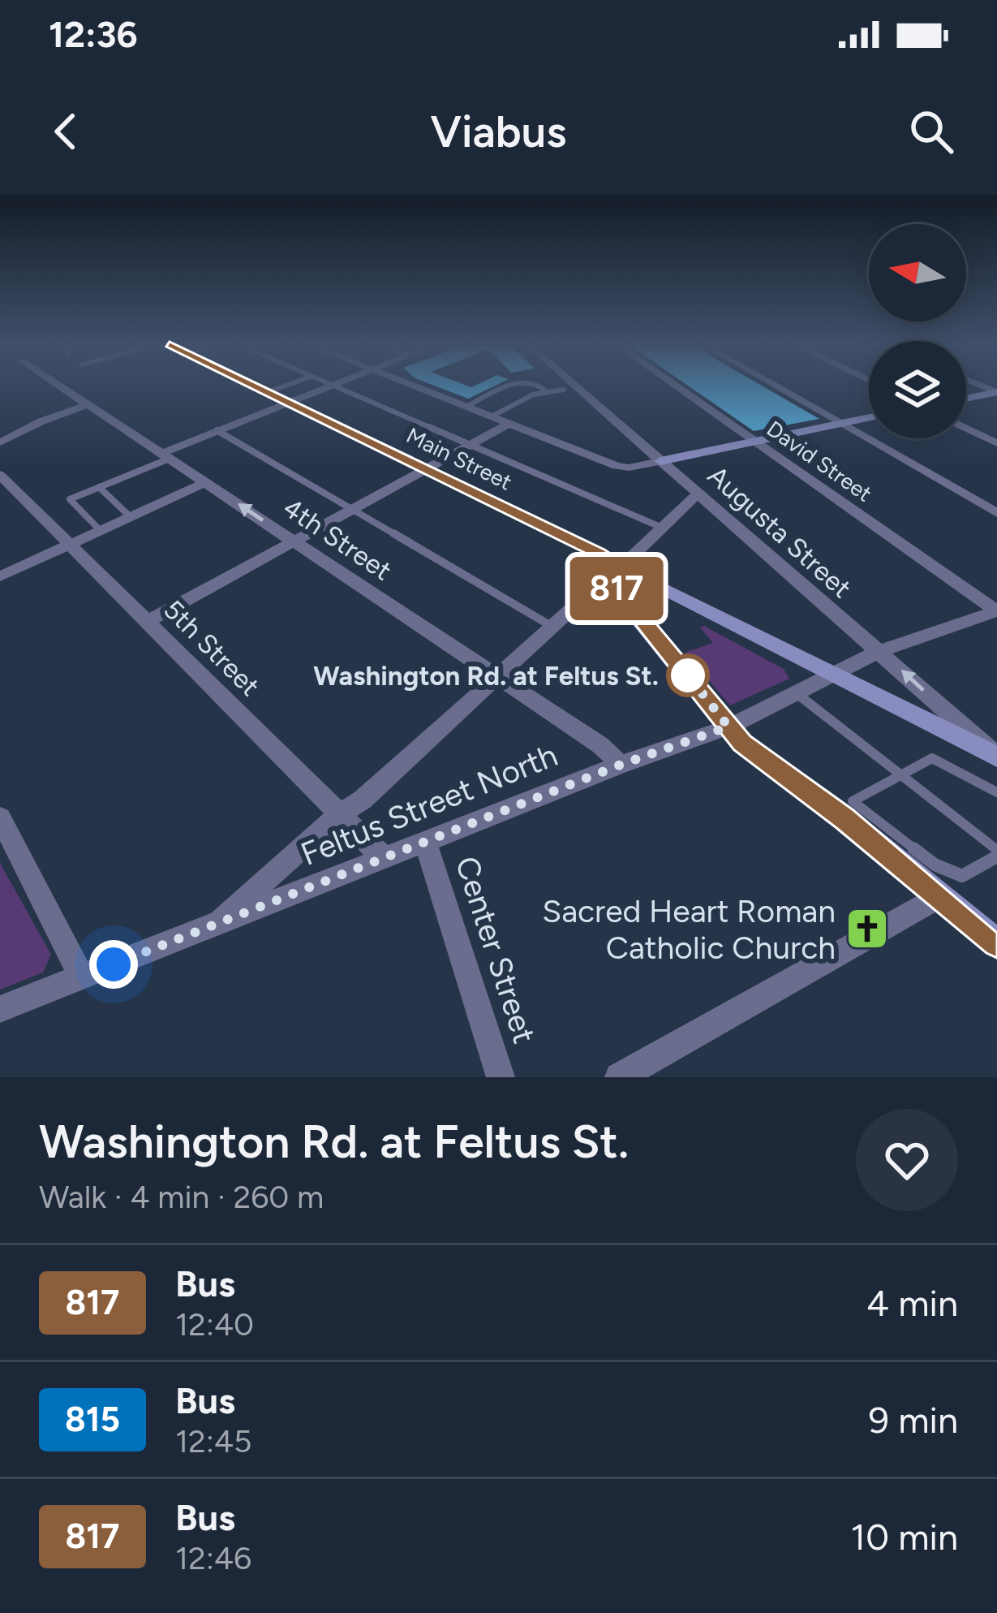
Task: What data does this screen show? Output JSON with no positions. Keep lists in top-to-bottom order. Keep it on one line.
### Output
{"streets":{"main road":["Main Street"],"street":["David Street","Augusta Street","4th Street","5th Street","Feltus Street North","Center Street"]},"crossings":[["Main Street","Augusta Street"],["Main Street","Feltus Street North"],["David Street","Feltus Street North"],["Augusta Street","Feltus Street North"],["4th Street","Feltus Street North"],["5th Street","Feltus Street North"],["Feltus Street North","Center Street"]],"places":{"other":["Washington Rd. at Feltus St."],"church":["Sacred Heart Roman Catholic Church"]},"lines":["bus line 817"],"north":"left","page":{"status":"12:36","header":"Viabus","on_map":"817","heading":["Washington Rd. at Feltus St.","Walk · 4 min · 260 m"],"list":[{"mark":"817","name":"Bus","note":"12:40","value":"4 min"},{"mark":"815","name":"Bus","note":"12:45","value":"9 min"},{"mark":"817","name":"Bus","note":"12:46","value":"10 min"}]}}
